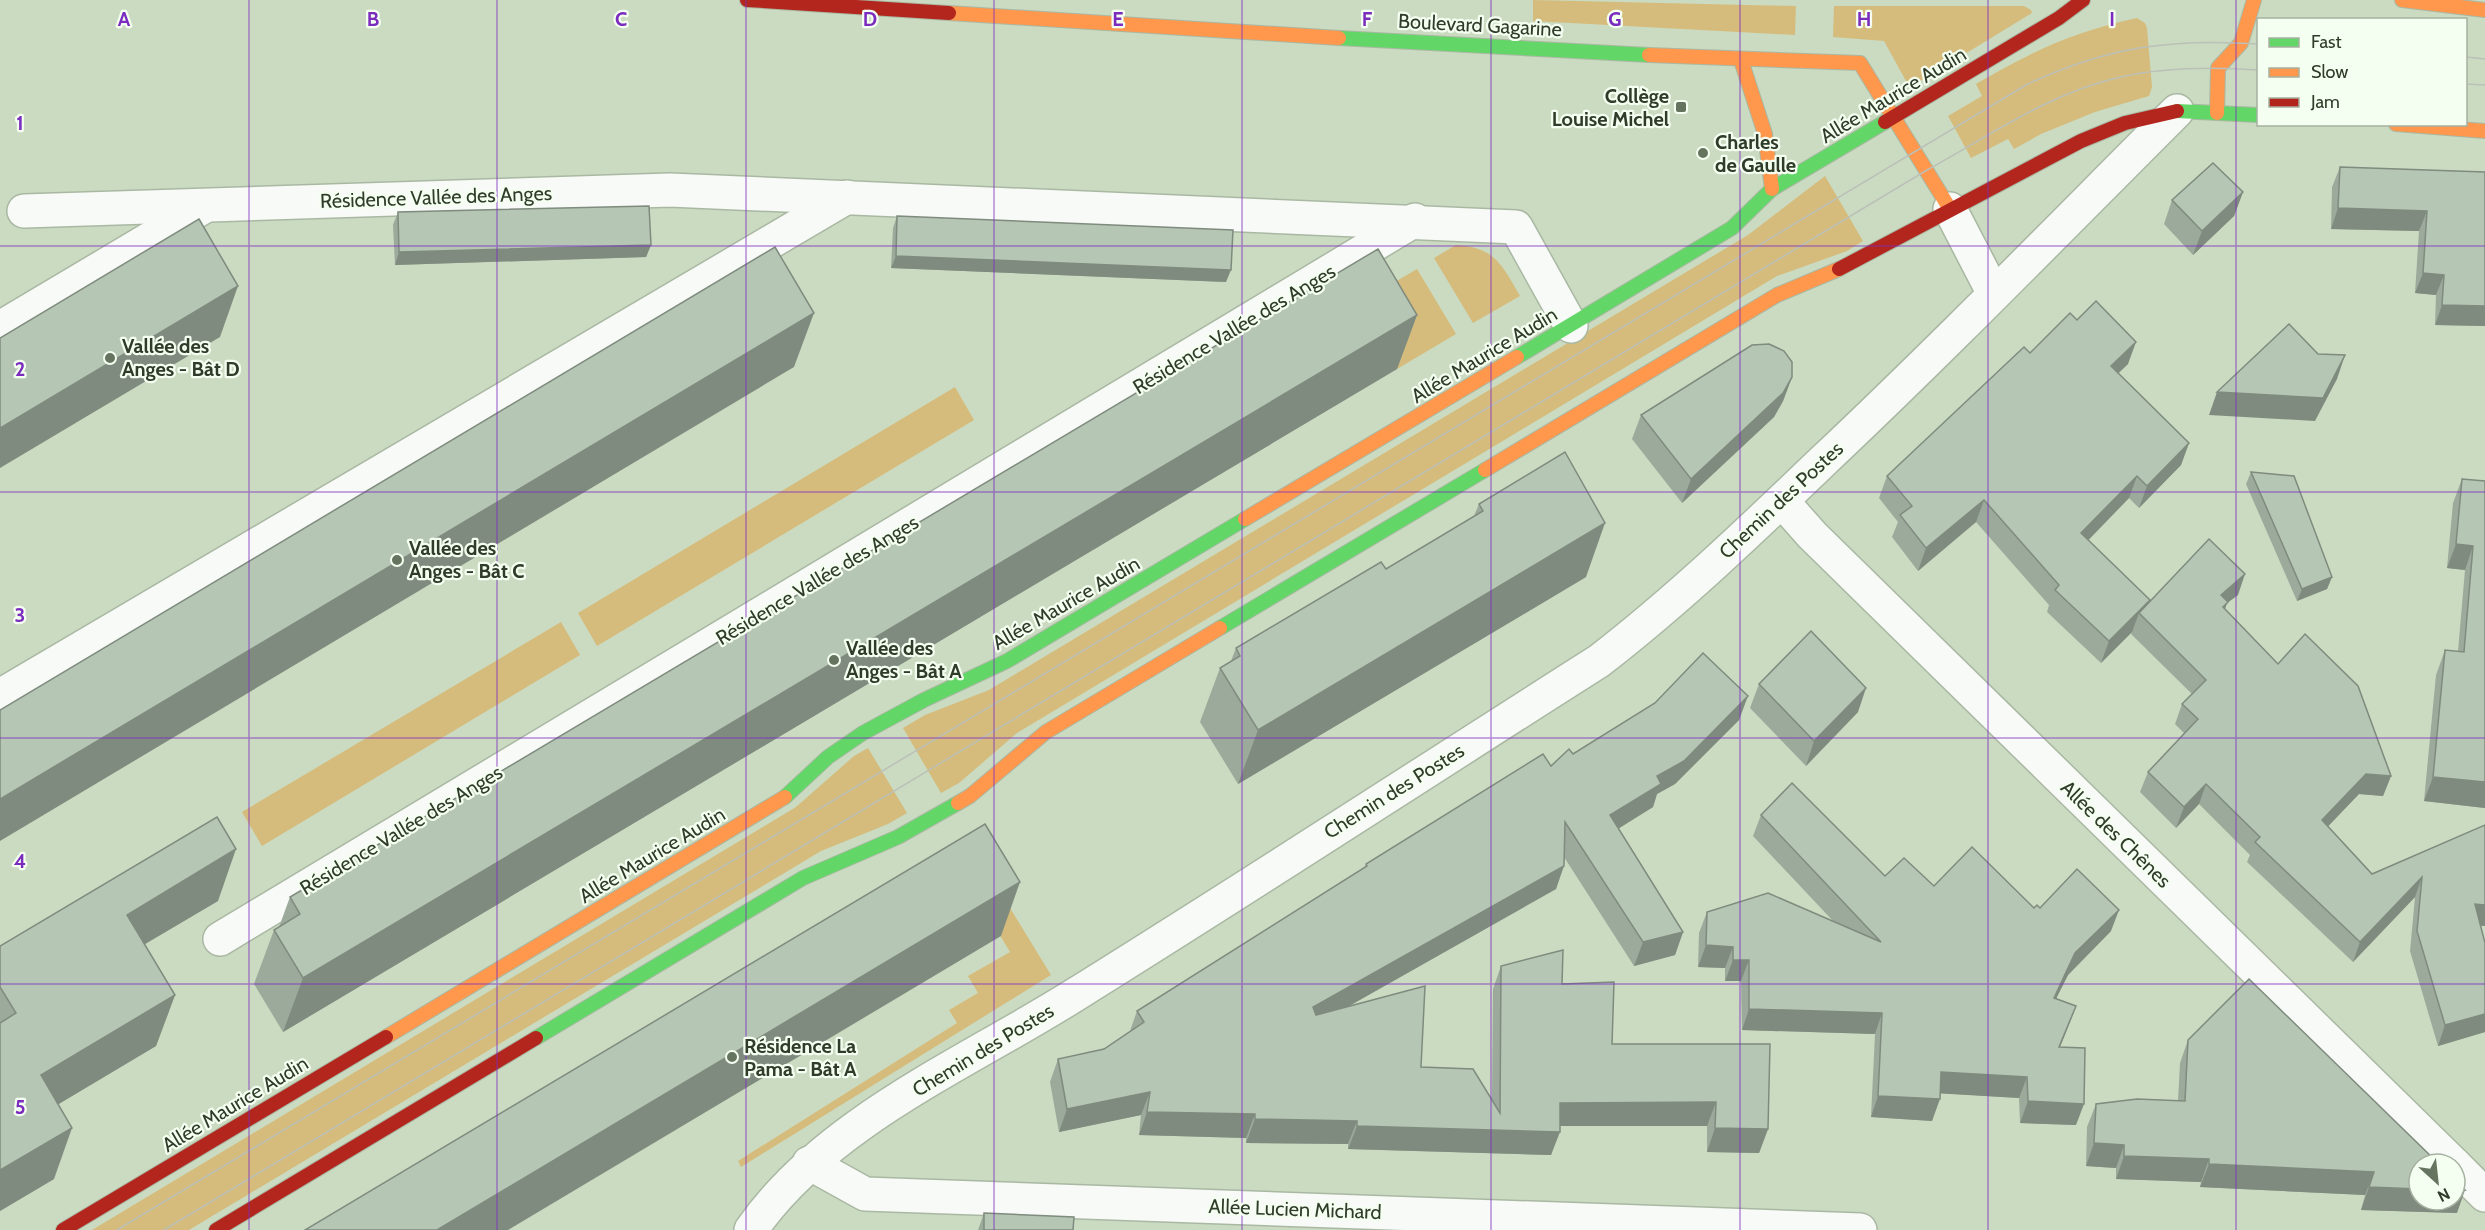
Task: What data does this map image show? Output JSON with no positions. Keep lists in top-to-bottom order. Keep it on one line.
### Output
{"streets":{"street":["Boulevard Gagarine","Allée Maurice Audin","Résidence Vallée des Anges","Chemin des Postes","Allée des Chênes","Allée Lucien Michard"]},"crossings":[["Boulevard Gagarine","Allée Maurice Audin"],["Allée Maurice Audin","Résidence Vallée des Anges"],["Chemin des Postes","Allée des Chênes"],["Chemin des Postes","Allée Lucien Michard"]],"places":{"transit":["Collège Louise Michel"],"other":["Charles de Gaulle","Vallée des Anges - Bât D","Vallée des Anges - Bât C","Vallée des Anges - Bât A","Résidence La Pama - Bât A"]},"legend":["Fast","Slow","Jam"],"north":"bottom right","grid":{"columns":["A","B","C","D","E","F","G","H","I"],"rows":["1","2","3","4","5"]}}
